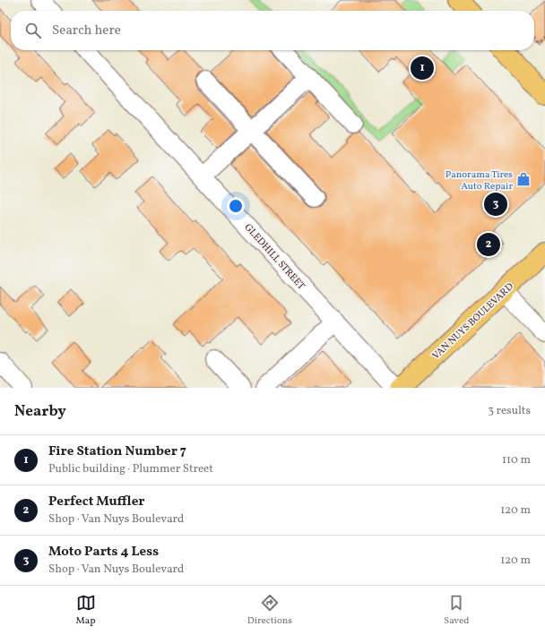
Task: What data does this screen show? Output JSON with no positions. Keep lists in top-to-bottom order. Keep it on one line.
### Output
{"streets":{"main road":["VAN NUYS BOULEVARD"],"street":["GLEDHILL STREET"]},"places":{"shop":["Panorama Tires Auto Repair"]},"page":{"search":"Search here","pins":["1","3","2"],"heading":["Nearby","3 results"],"list":[{"mark":"1","name":"Fire Station Number 7","note":"Public building · Plummer Street","value":"110 m"},{"mark":"2","name":"Perfect Muffler","note":"Shop · Van Nuys Boulevard","value":"120 m"},{"mark":"3","name":"Moto Parts 4 Less","note":"Shop · Van Nuys Boulevard","value":"120 m"}],"nav":["Map","Directions","Saved"]}}
